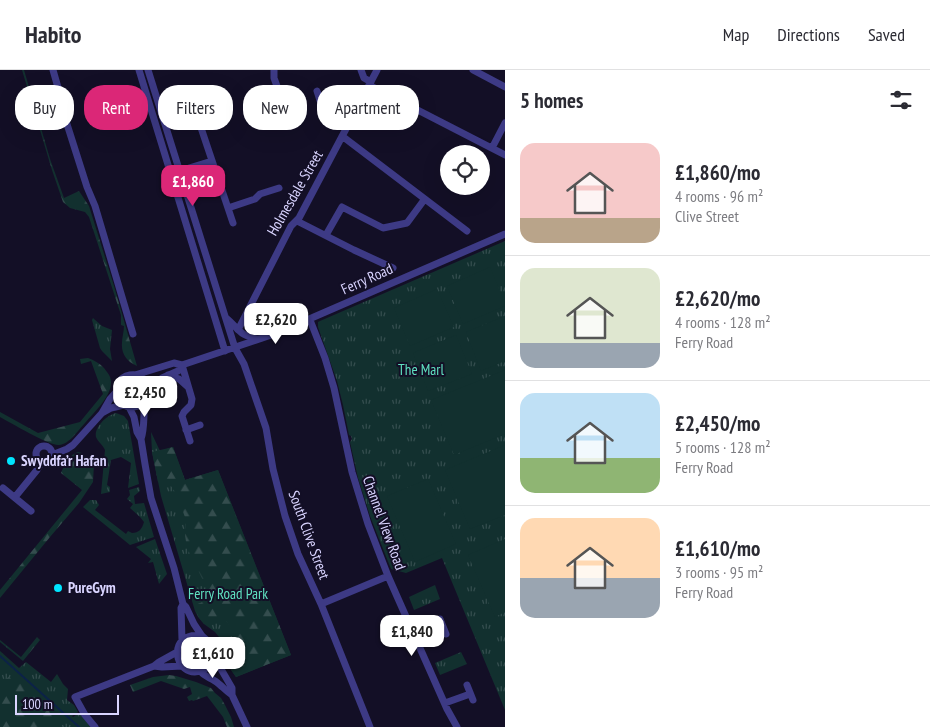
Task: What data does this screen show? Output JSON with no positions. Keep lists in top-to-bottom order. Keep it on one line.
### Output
{"streets":{"street":["Holmesdale Street","Ferry Road","Channel View Road","South Clive Street"]},"crossings":[["Ferry Road","Channel View Road"],["Ferry Road","South Clive Street"]],"parks":["The Marl","Ferry Road Park"],"places":["Swyddfa’r Hafan","PureGym"],"scale_bar":"100 m","page":{"header":"Habito","nav":["Map","Directions","Saved"],"heading":"5 homes","chip":["Buy","Rent","Filters","New","Apartment"],"list":[{"name":"£1,860/mo","note":"4 rooms · 96 m² · Clive Street"},{"name":"£2,620/mo","note":"4 rooms · 128 m² · Ferry Road"},{"name":"£2,450/mo","note":"5 rooms · 128 m² · Ferry Road"},{"name":"£1,610/mo","note":"3 rooms · 95 m² · Ferry Road"}],"price":["£1,860","£2,620","£2,450","£1,840","£1,610"],"scale":"100 m"}}
